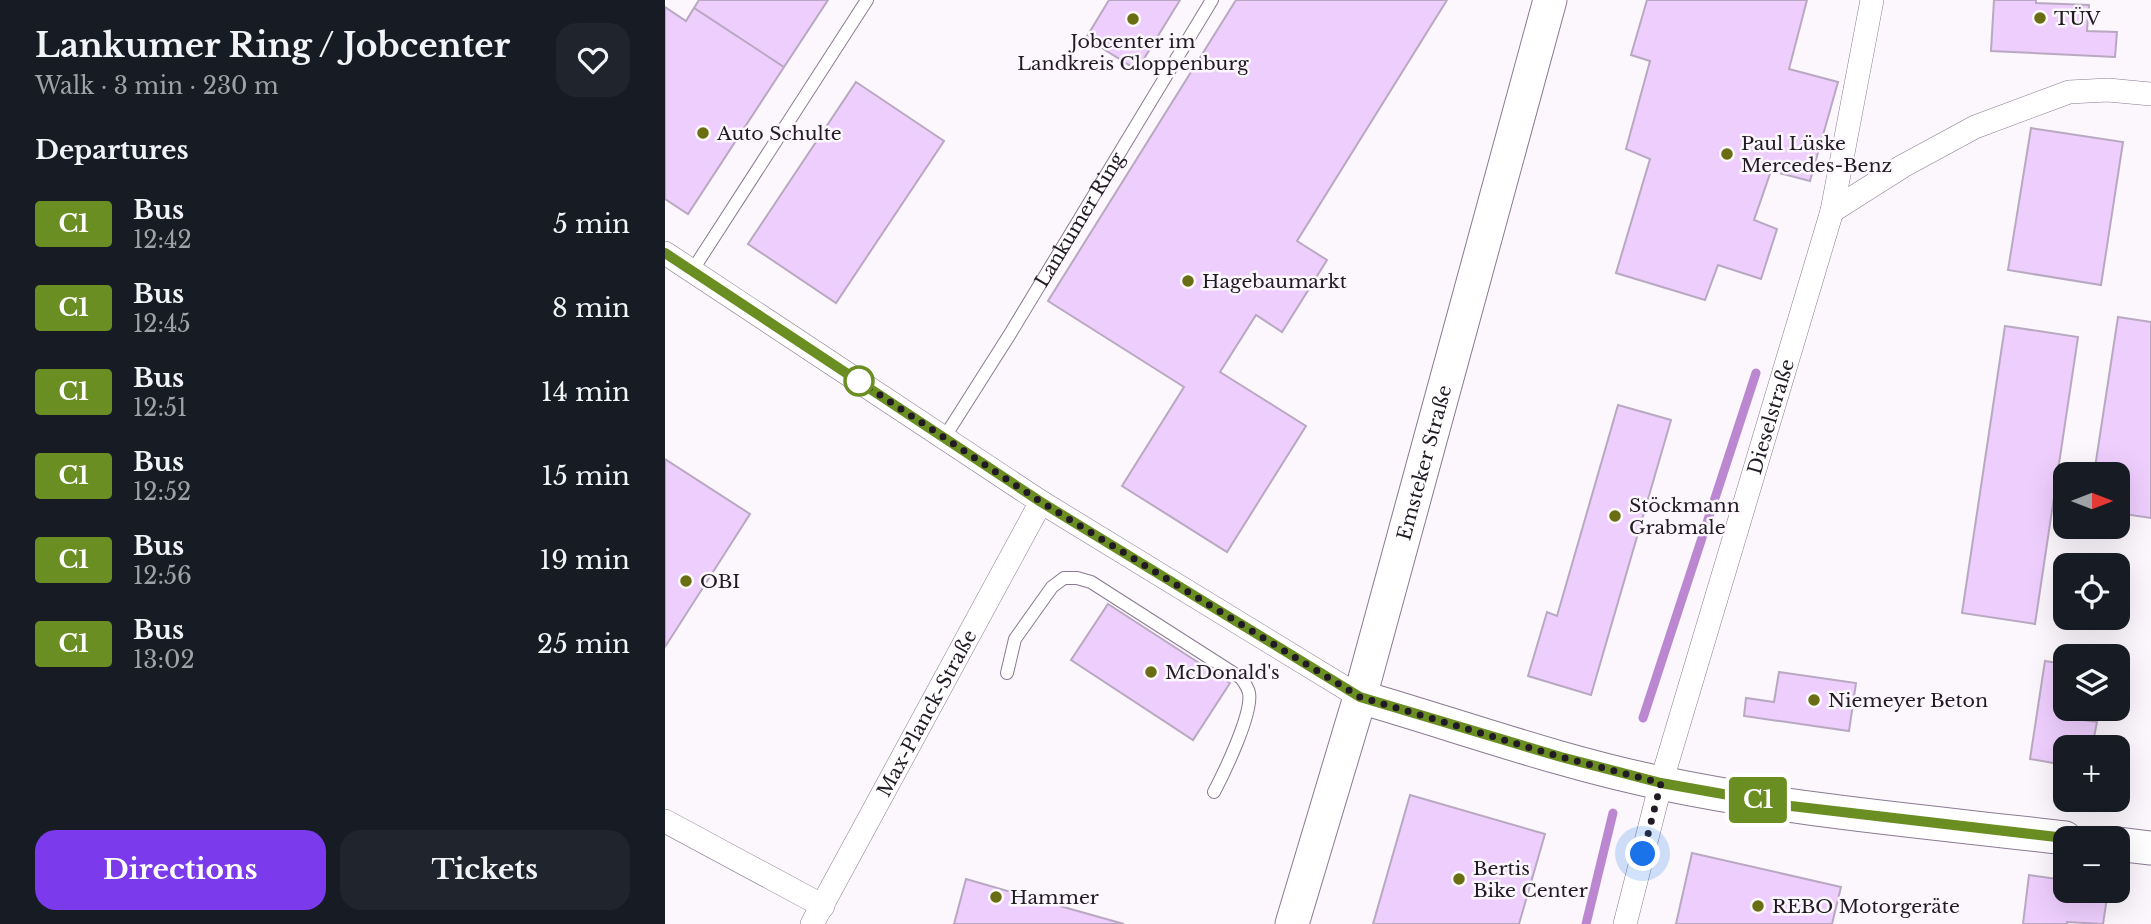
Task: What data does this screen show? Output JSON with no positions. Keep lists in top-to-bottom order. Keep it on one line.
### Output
{"streets":{"street":["Dieselstraße","Emsteker Straße","Max-Planck-Straße"],"lane":["Lankumer Ring"]},"places":["TÜV","Jobcenter im Landkreis Cloppenburg","Auto Schulte","Paul Lüske Mercedes-Benz","Hagebaumarkt","Stöckmann Grabmale","OBI","McDonald's","Niemeyer Beton","Bertis Bike Center","Hammer","REBO Motorgeräte"],"lines":["bus line C1"],"north":"right","page":{"heading":[["Lankumer Ring / Jobcenter","Walk · 3 min · 230 m"],"Departures"],"on_map":"C1","list":[{"mark":"C1","name":"Bus","note":"12:42","value":"5 min"},{"mark":"C1","name":"Bus","note":"12:45","value":"8 min"},{"mark":"C1","name":"Bus","note":"12:51","value":"14 min"},{"mark":"C1","name":"Bus","note":"12:52","value":"15 min"},{"mark":"C1","name":"Bus","note":"12:56","value":"19 min"},{"mark":"C1","name":"Bus","note":"13:02","value":"25 min"}],"map_buttons":["+","−"],"buttons":["Directions","Tickets"]}}
